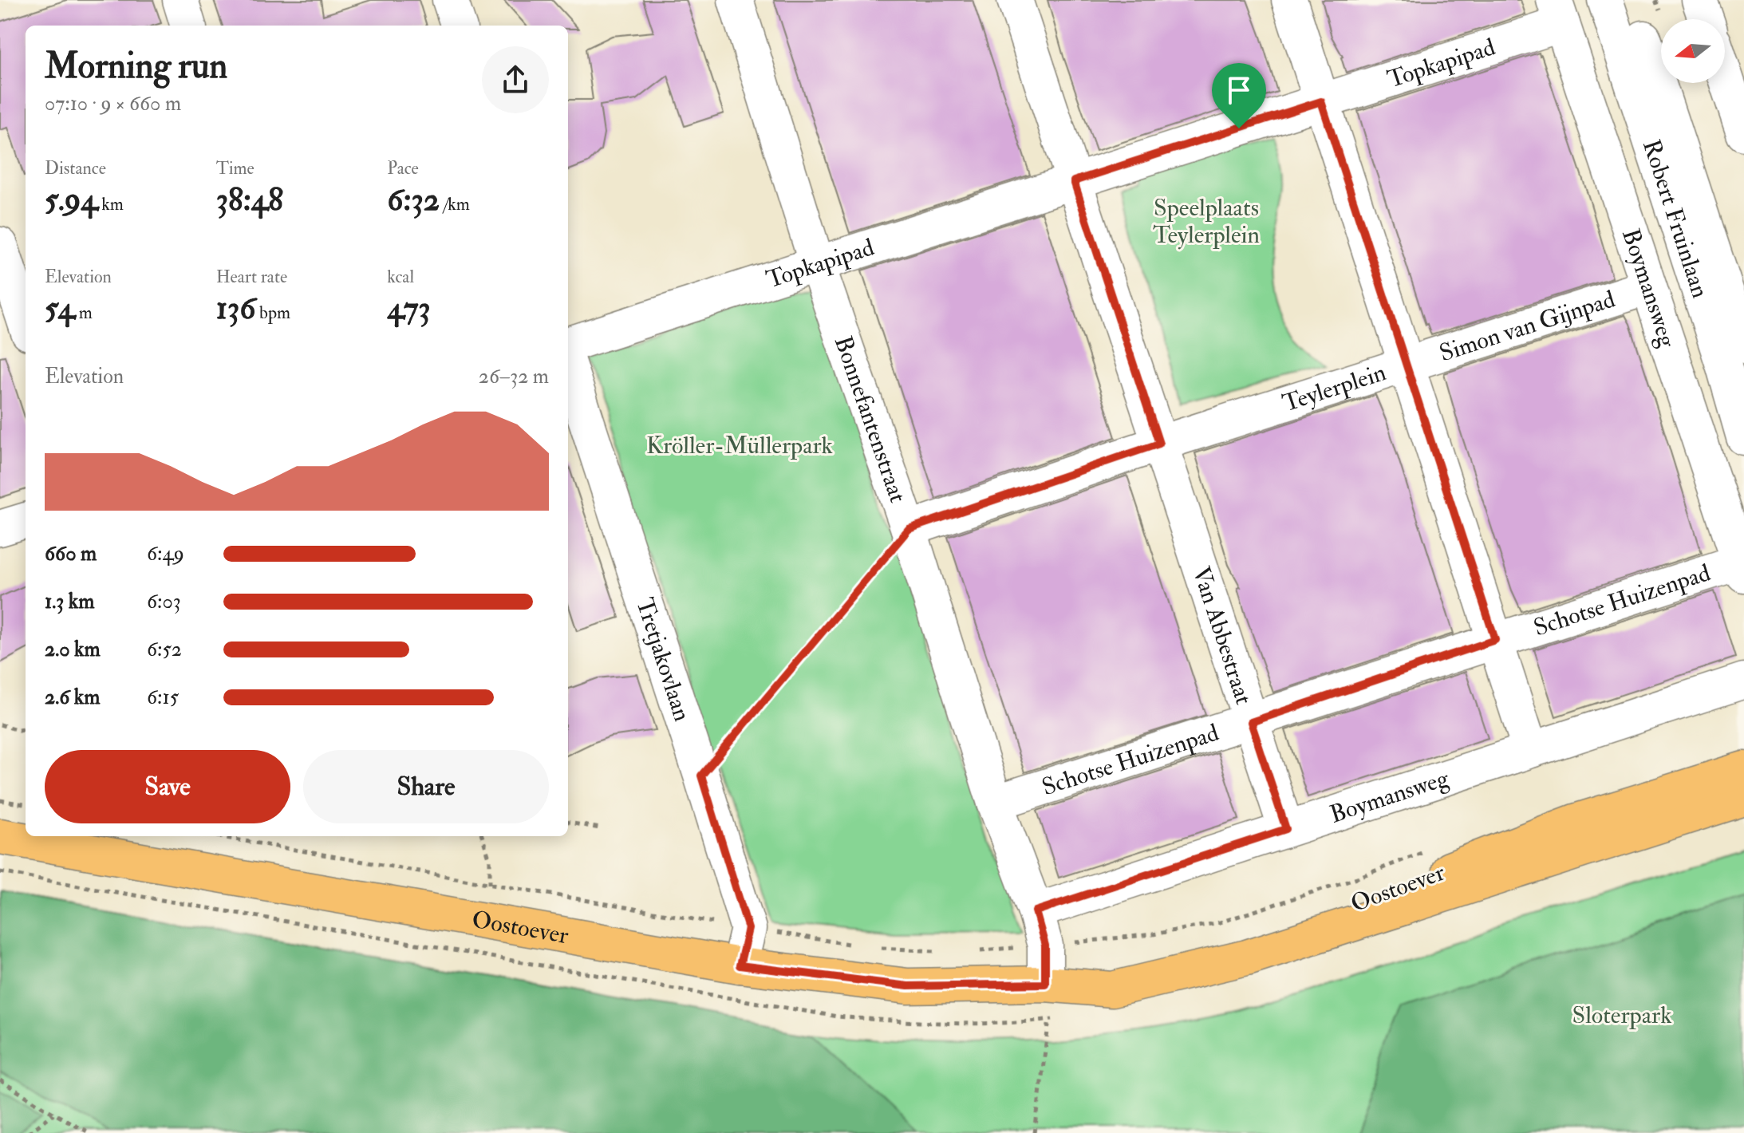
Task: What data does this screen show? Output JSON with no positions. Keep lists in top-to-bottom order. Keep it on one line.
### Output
{"streets":{"main road":["Oostoever"],"street":["Topkapipad","Robert Fruinlaan","Boymansweg","Simon van Gijnpad","Teylerplein","Bonnefantenstraat","Schotse Huizenpad","Van Abbestraat","Tretjakovlaan"]},"crossings":[["Topkapipad","Boymansweg"],["Topkapipad","Teylerplein"],["Topkapipad","Bonnefantenstraat"],["Boymansweg","Simon van Gijnpad"],["Boymansweg","Bonnefantenstraat"],["Boymansweg","Schotse Huizenpad"],["Boymansweg","Van Abbestraat"],["Simon van Gijnpad","Teylerplein"],["Teylerplein","Van Abbestraat"],["Bonnefantenstraat","Schotse Huizenpad"],["Bonnefantenstraat","Oostoever"],["Schotse Huizenpad","Van Abbestraat"]],"parks":["Speelplaats Teylerplein","Kröller-Müllerpark","Sloterpark"],"north":"left","page":{"heading":["Morning run","07:10 · 9 × 660 m"],"stats":[["Distance","5.94 km"],["Time","38:48"],["Pace","6:32 /km"],["Elevation","54 m"],["Heart rate","136 bpm"],["kcal","473"]],"chart":["Elevation","26–32 m"],"list":[{"name":"660 m","note":"6:49"},{"name":"1.3 km","note":"6:03"},{"name":"2.0 km","note":"6:52"},{"name":"2.6 km","note":"6:15"}],"buttons":["Save","Share"]}}
